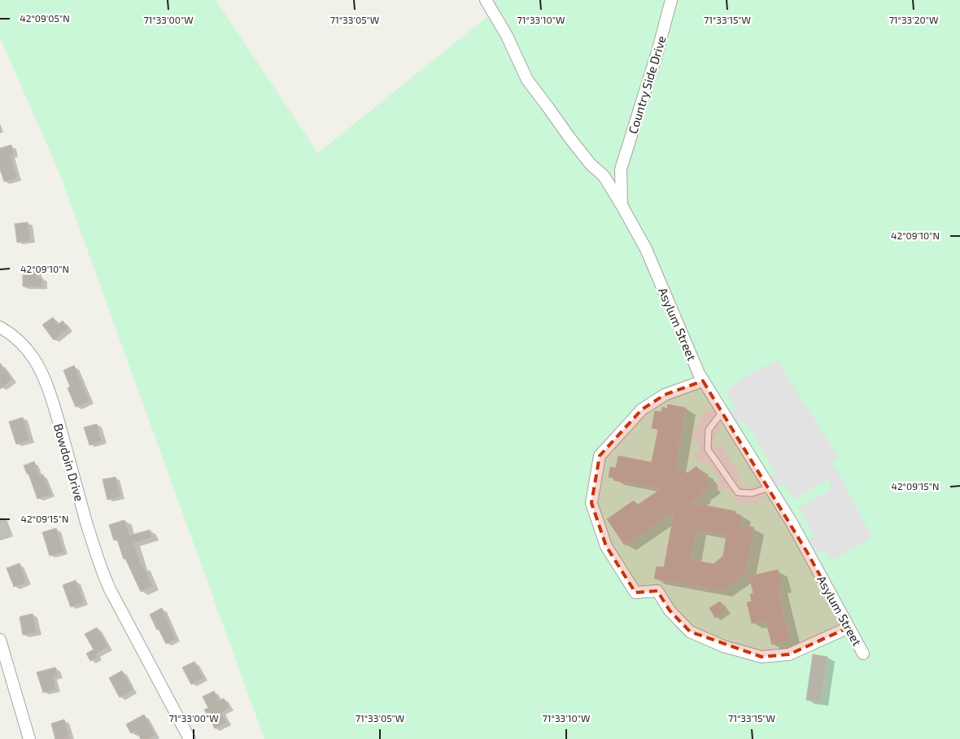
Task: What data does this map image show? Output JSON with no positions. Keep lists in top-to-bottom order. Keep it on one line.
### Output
{"streets":{"street":["Country Side Drive","Asylum Street","Bowdoin Drive"]},"crossings":[["Country Side Drive","Asylum Street"]],"coordinates":["42°09'05\"N","71°33'00\"W","71°33'05\"W","71°33'10\"W","71°33'15\"W","71°33'20\"W","42°09'10\"N","42°09'15\"N"]}
